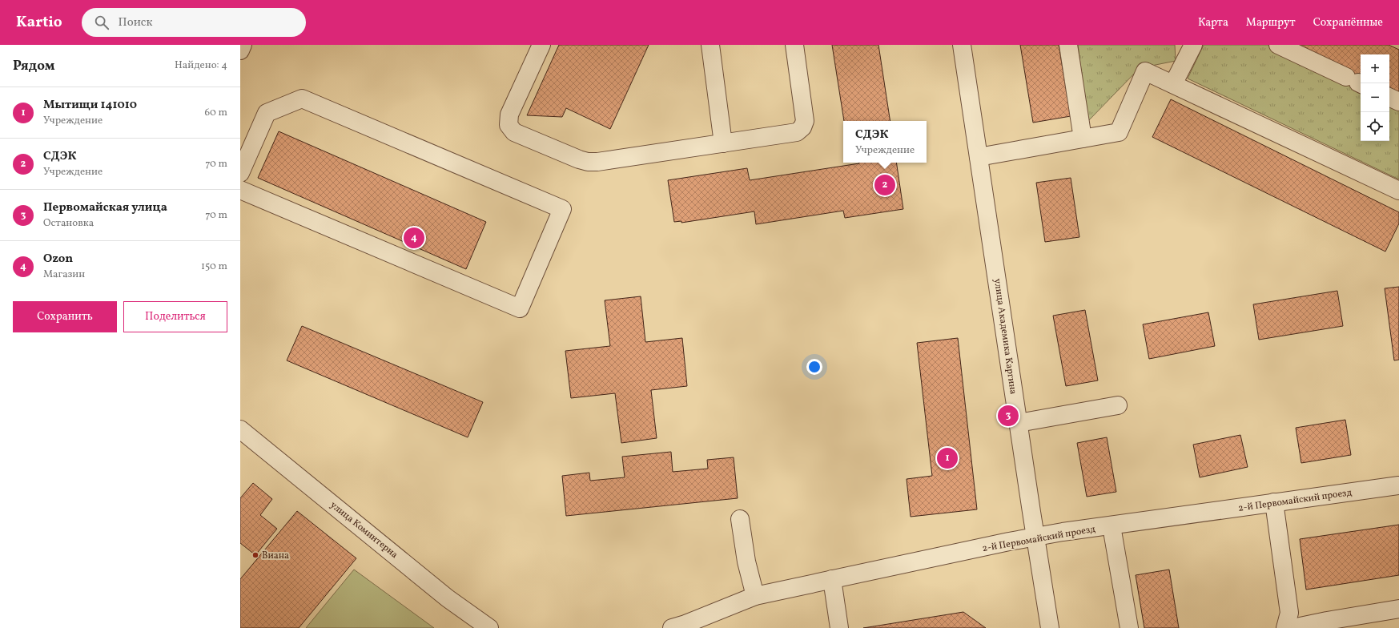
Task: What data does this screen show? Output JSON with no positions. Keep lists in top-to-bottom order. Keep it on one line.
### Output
{"streets":{"street":["улица Академика Каргина","2-й Первомайский проезд","улица Коминтерна"]},"crossings":[["улица Академика Каргина","2-й Первомайский проезд"]],"places":["Виана"],"page":{"header":"Kartio","search":"Поиск","nav":["Карта","Маршрут","Сохранённые"],"heading":["Рядом","Найдено: 4"],"map_buttons":["+","−"],"list":[{"mark":"1","name":"Мытищи 141010","note":"Учреждение","value":"60 m"},{"mark":"2","name":"СДЭК","note":"Учреждение","value":"70 m"},{"mark":"3","name":"Первомайская улица","note":"Остановка","value":"70 m"},{"mark":"4","name":"Ozon","note":"Магазин","value":"150 m"}],"popup":["СДЭК","Учреждение"],"pins":["2","4","3","1"],"buttons":["Сохранить","Поделиться"]}}
